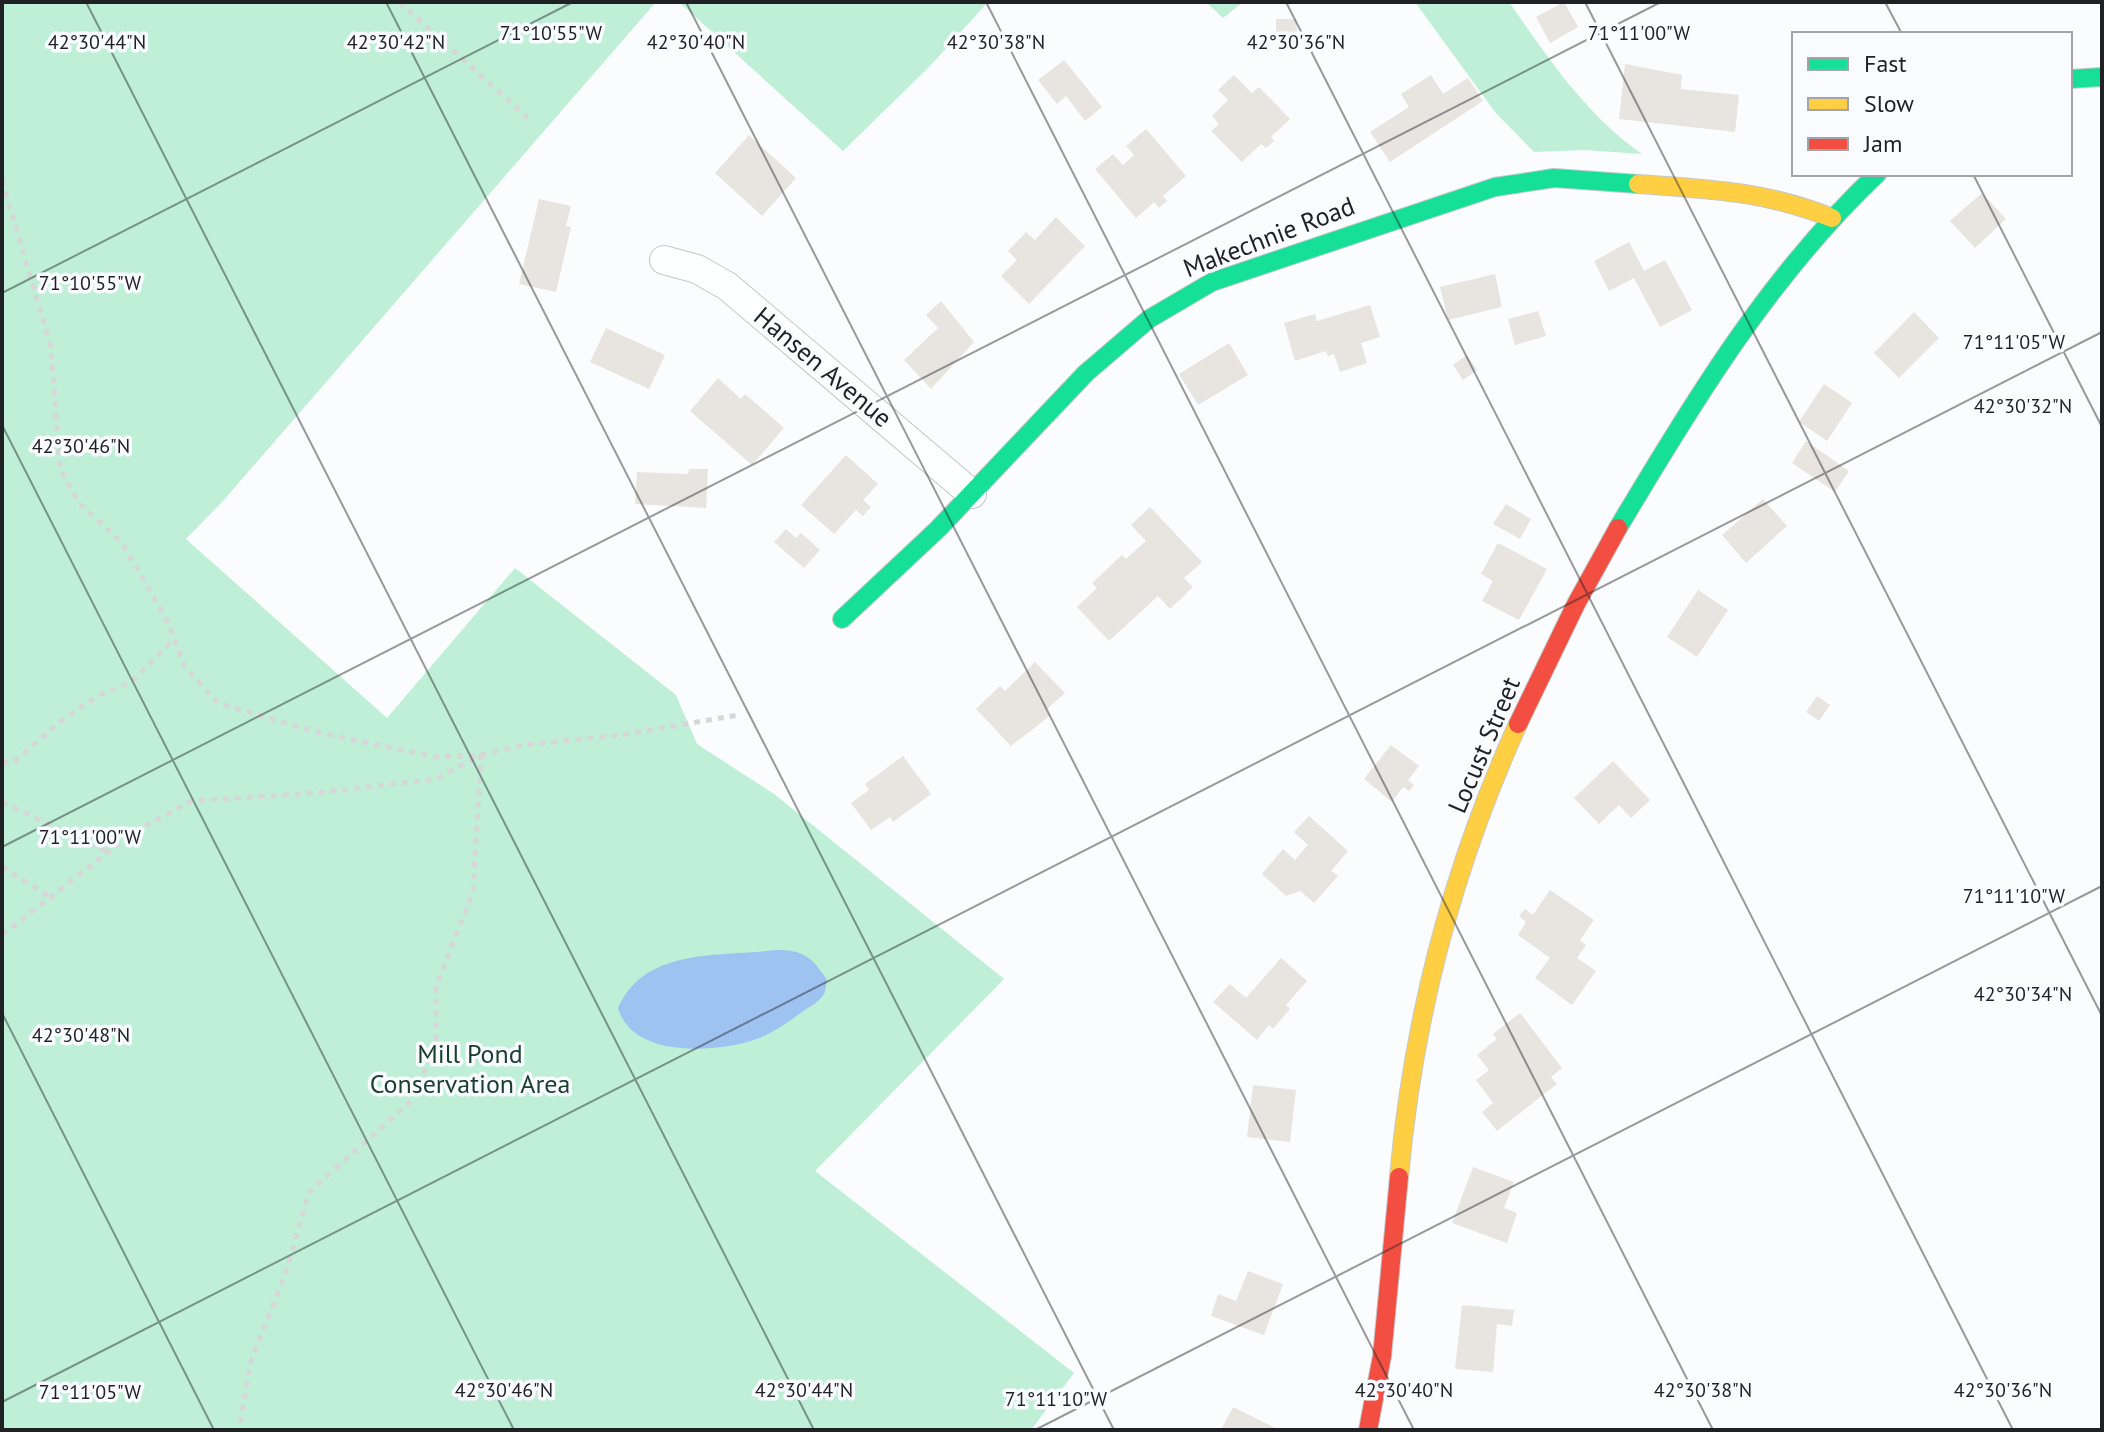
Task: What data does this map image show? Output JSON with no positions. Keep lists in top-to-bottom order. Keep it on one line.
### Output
{"streets":{"street":["Makechnie Road","Hansen Avenue","Locust Street"]},"crossings":[["Makechnie Road","Hansen Avenue"],["Makechnie Road","Locust Street"]],"parks":["Mill Pond Conservation Area"],"legend":["Fast","Slow","Jam"],"coordinates":["71°10'55\"W","71°11'00\"W","42°30'44\"N","42°30'42\"N","42°30'40\"N","42°30'38\"N","42°30'36\"N","71°11'05\"W","42°30'32\"N","42°30'46\"N","71°11'10\"W","42°30'34\"N","42°30'48\"N"]}
